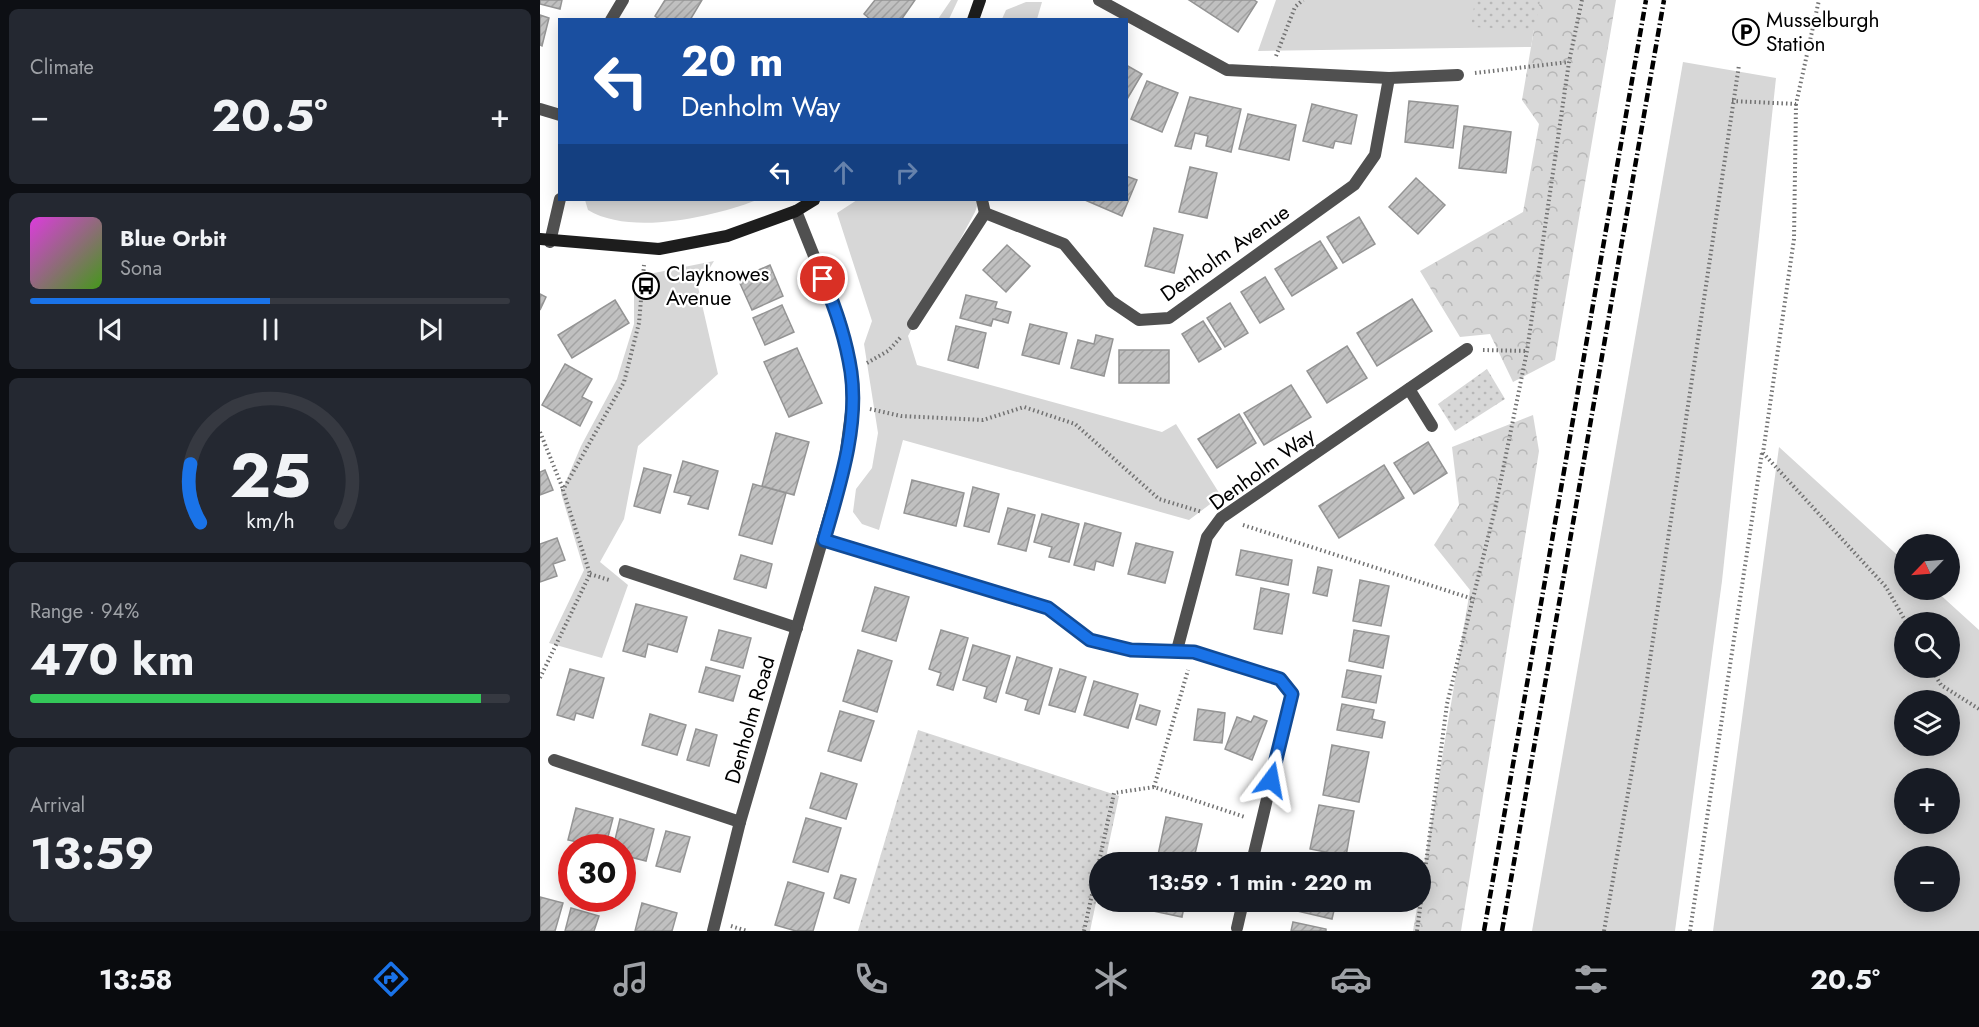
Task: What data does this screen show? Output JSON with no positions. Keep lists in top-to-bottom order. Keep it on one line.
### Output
{"streets":{"street":["Denholm Avenue","Denholm Way","Denholm Road"]},"places":{"parking":["Musselburgh Station"],"bus stop":["Clayknowes Avenue"]},"north":"bottom left","page":{"tile":["Climate",["Range · 94%","470 km"],["Arrival","13:59"]],"turn":["20 m","Denholm Way"],"heat":["−","20.5°","+"],"song":["Blue Orbit","Sona"],"map_buttons":["+","−"],"limit":"30","trip":"13:59 · 1 min · 220 m","tabs":["13:58","20.5°"],"gauge":["25","km/h"]}}
